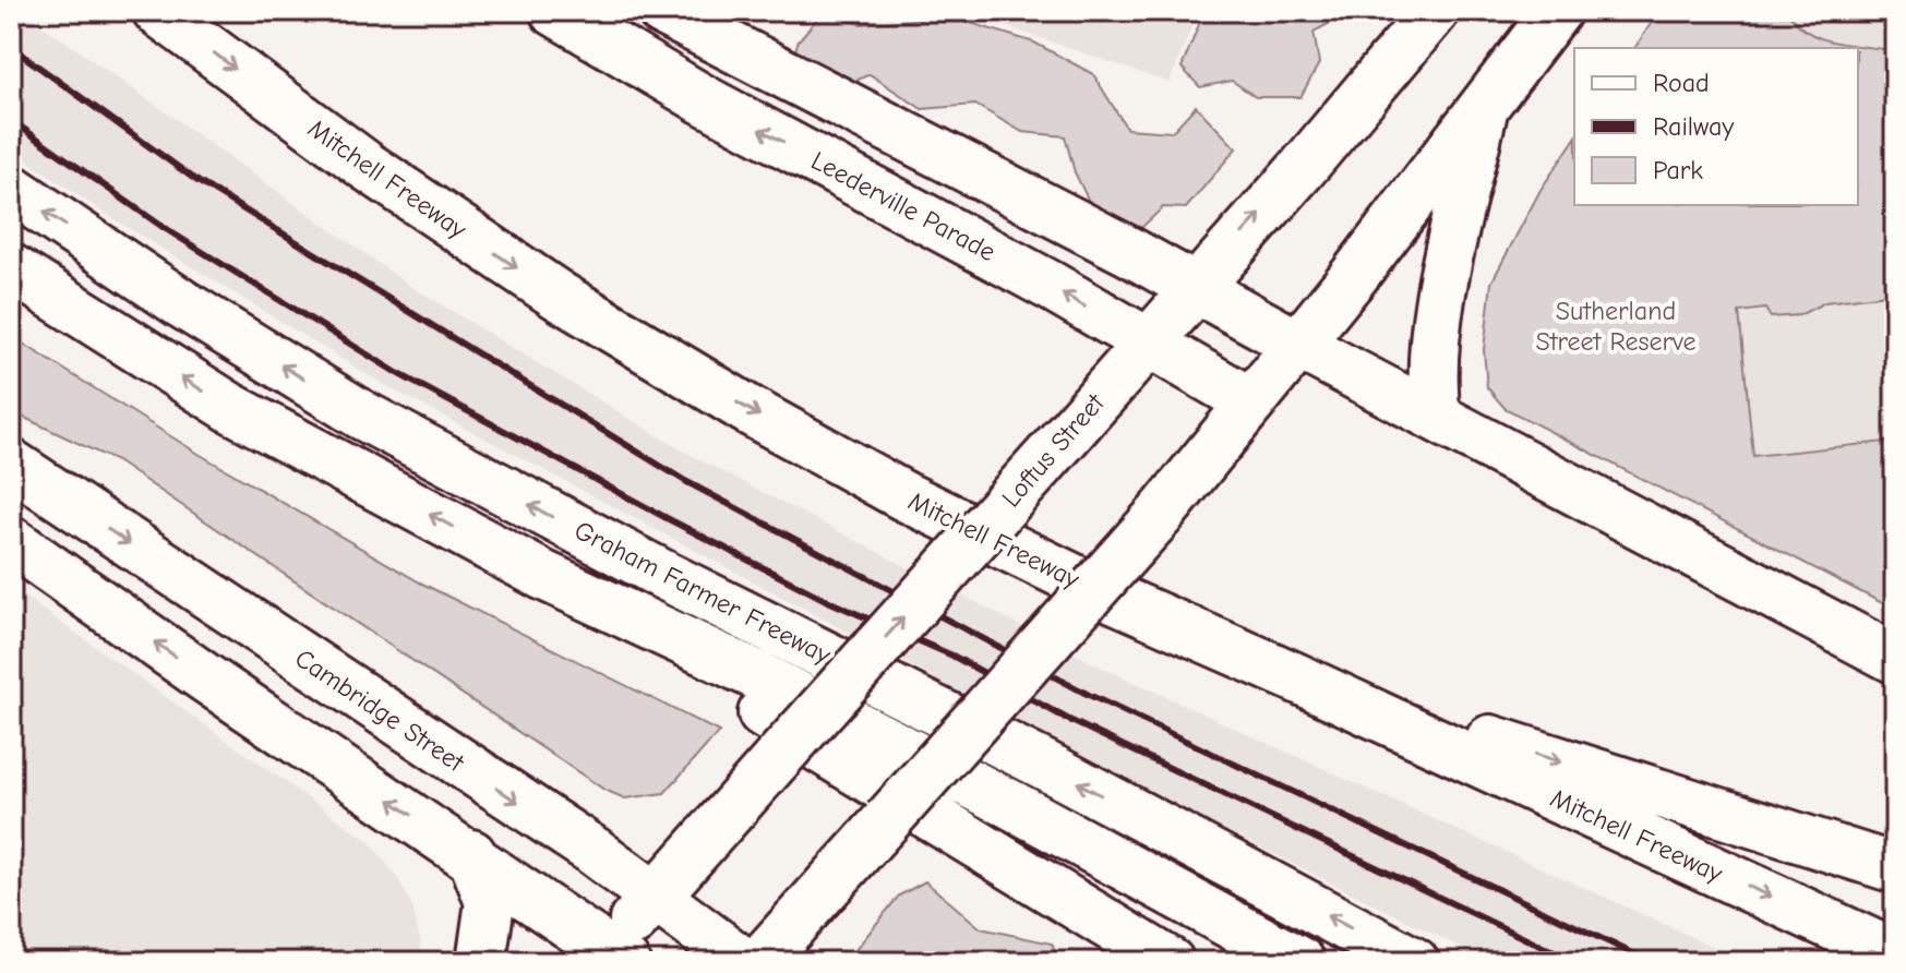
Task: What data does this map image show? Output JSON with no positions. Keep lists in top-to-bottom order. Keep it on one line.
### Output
{"streets":{"main road":["Mitchell Freeway","Leederville Parade","Loftus Street","Graham Farmer Freeway","Cambridge Street"]},"crossings":[["Leederville Parade","Loftus Street"],["Loftus Street","Cambridge Street"]],"parks":["Sutherland Street Reserve"],"legend":["Road","Railway","Park"]}
